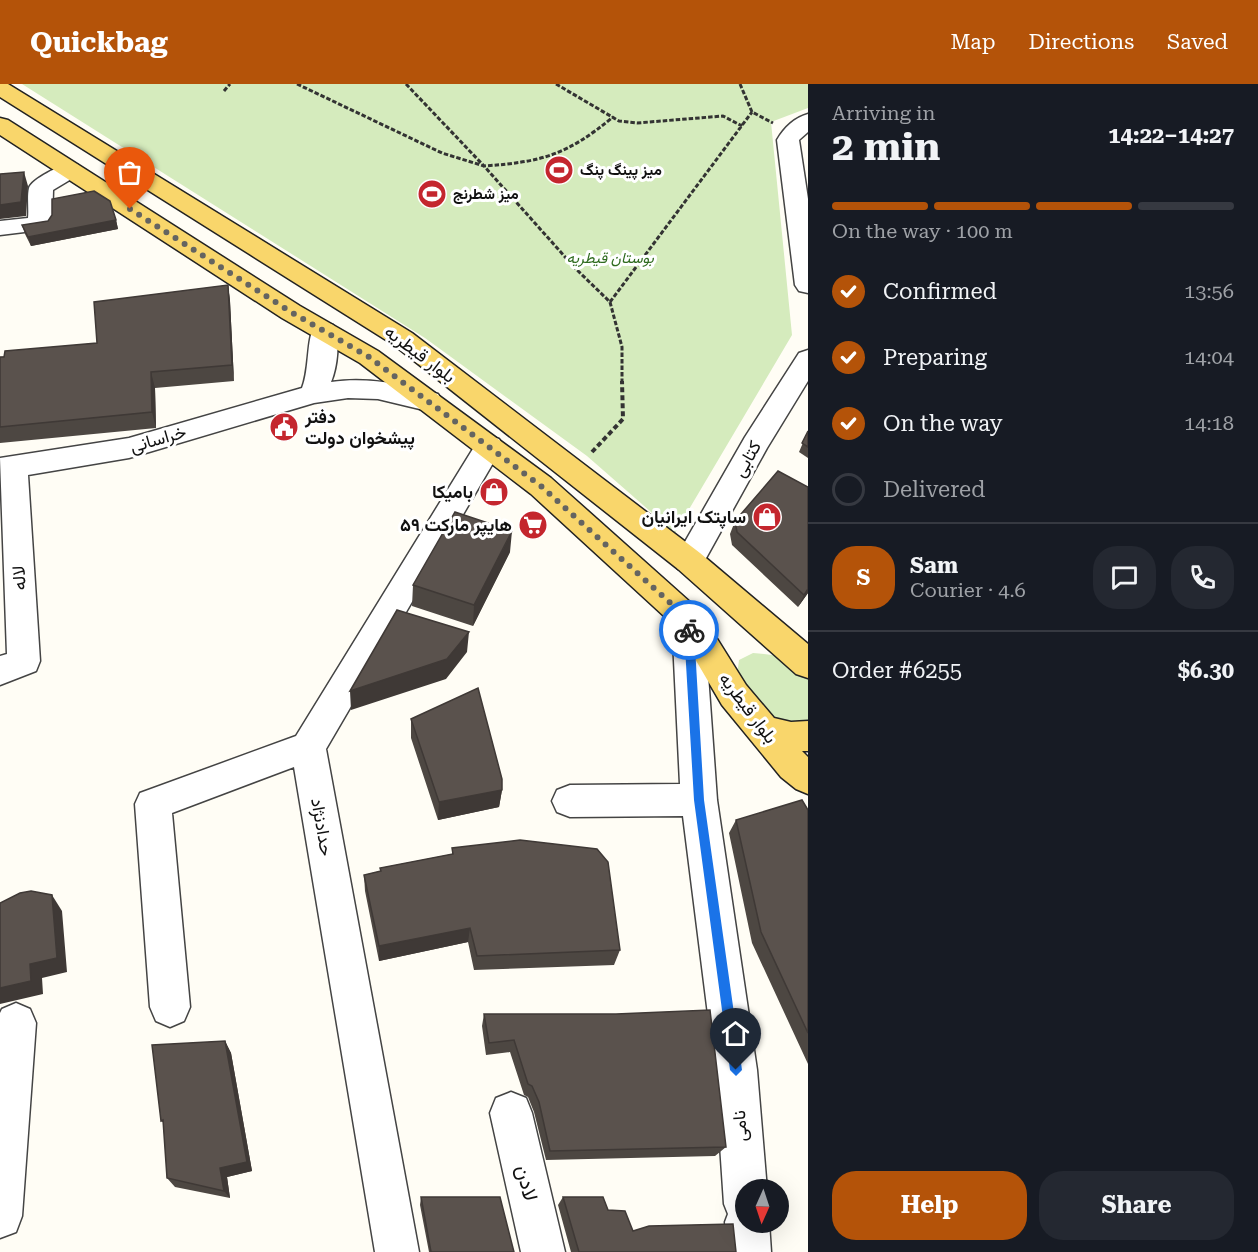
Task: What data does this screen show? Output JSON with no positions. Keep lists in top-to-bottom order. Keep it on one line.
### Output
{"streets":{"main road":["بلوار قیطریه"],"street":["خراسانی","کتابی","لاله","حدادنژاد","نامی","لادن"]},"crossings":[["بلوار قیطریه","خراسانی"],["بلوار قیطریه","کتابی"],["بلوار قیطریه","نامی"],["خراسانی","لاله"]],"parks":["بوستان قیطریه"],"places":{"sports":["میز پینگ پنگ","میز شطرنج"],"public building":["دفتر پیشخوان دولت"],"shop":["بامیکا","ساپتک ایرانیان"],"supermarket":["هایپر مارکت ۵۹"]},"north":"bottom","page":{"header":"Quickbag","nav":["Map","Directions","Saved"],"heading":["2 min","Arriving in","14:22–14:27"],"panel":["Sam","Courier · 4.6","Order #6255","$6.30"],"bar":"On the way · 100 m","list":[["Confirmed","13:56"],["Preparing","14:04"],["On the way","14:18"],"Delivered"],"round":"S","buttons":["Help","Share"]}}
